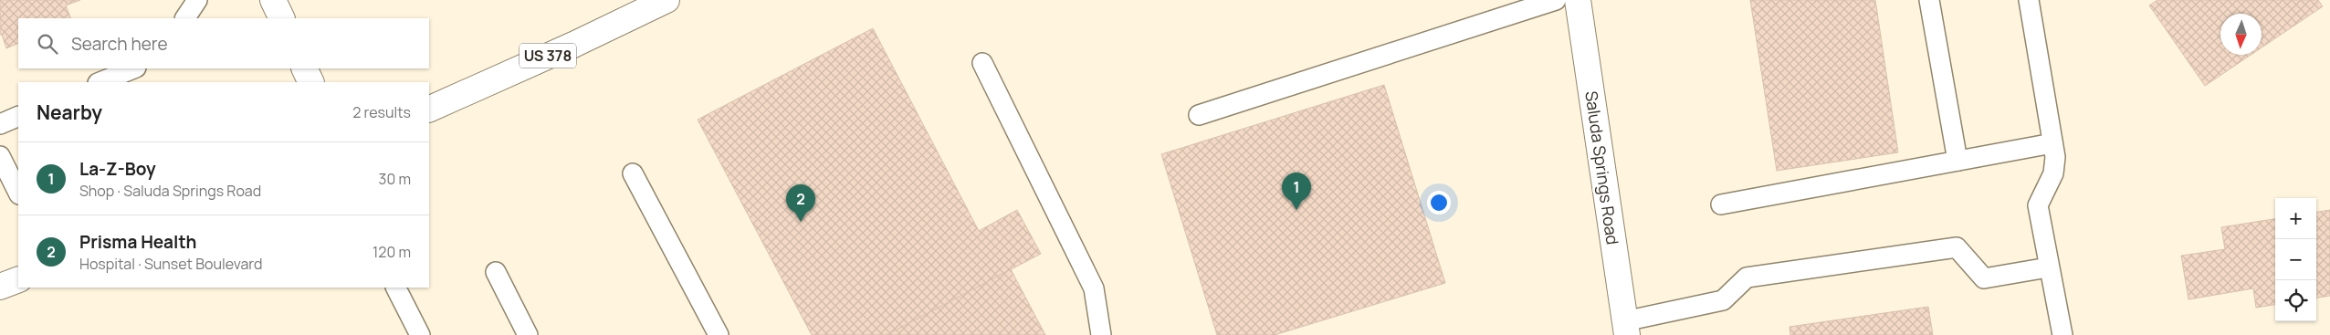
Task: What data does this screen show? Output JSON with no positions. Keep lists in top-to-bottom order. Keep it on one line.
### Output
{"streets":{"street":["US 378","Saluda Springs Road"]},"north":"bottom","page":{"search":"Search here","heading":["Nearby","2 results"],"list":[{"mark":"1","name":"La-Z-Boy","note":"Shop · Saluda Springs Road","value":"30 m"},{"mark":"2","name":"Prisma Health","note":"Hospital · Sunset Boulevard","value":"120 m"}],"pins":["1","2"],"map_buttons":["+","−"]}}
